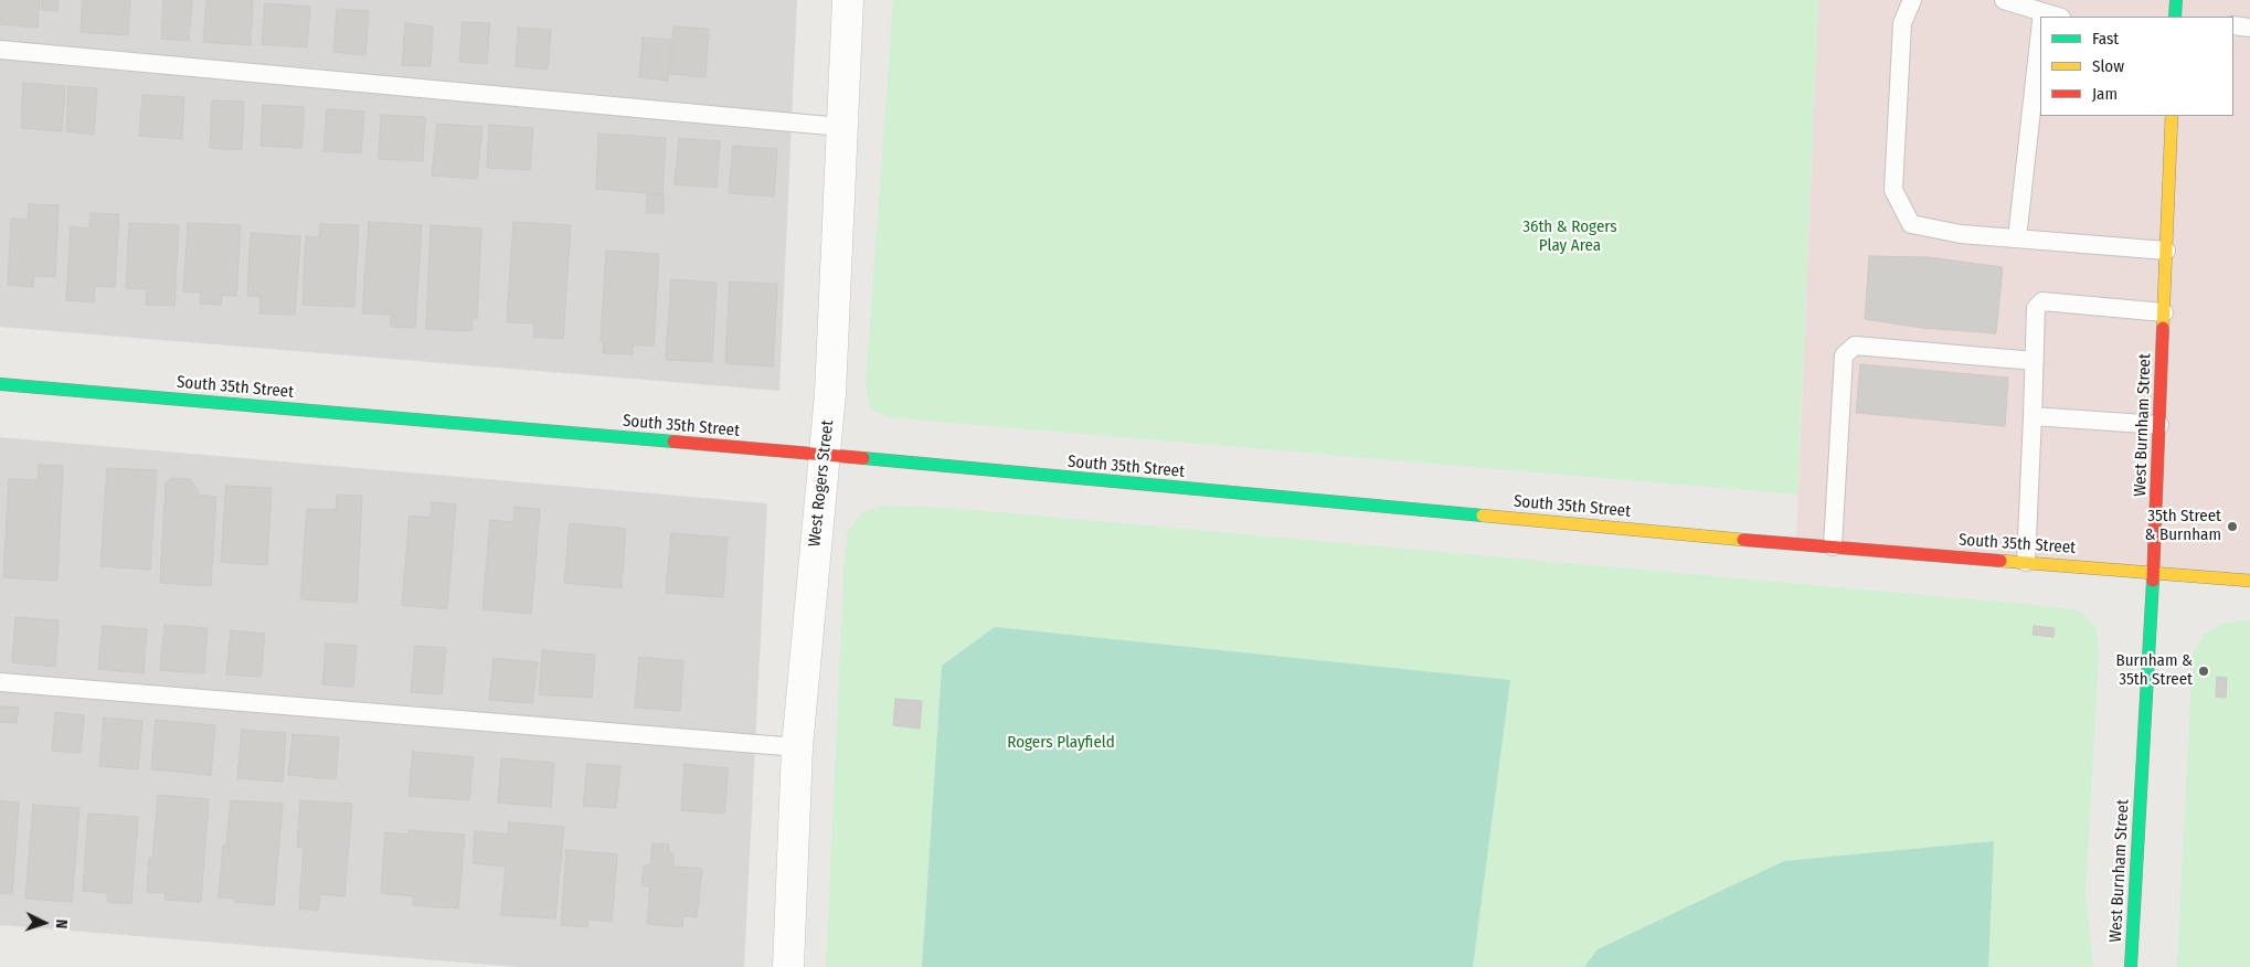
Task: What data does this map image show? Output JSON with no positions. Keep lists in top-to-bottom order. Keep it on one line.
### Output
{"streets":{"main road":["South 35th Street","West Burnham Street"],"street":["West Rogers Street"]},"crossings":[["South 35th Street","West Burnham Street"],["South 35th Street","West Rogers Street"]],"parks":["36th & Rogers Play Area","Rogers Playfield"],"places":["35th Street & Burnham","Burnham & 35th Street"],"legend":["Fast","Slow","Jam"],"north":"right"}
